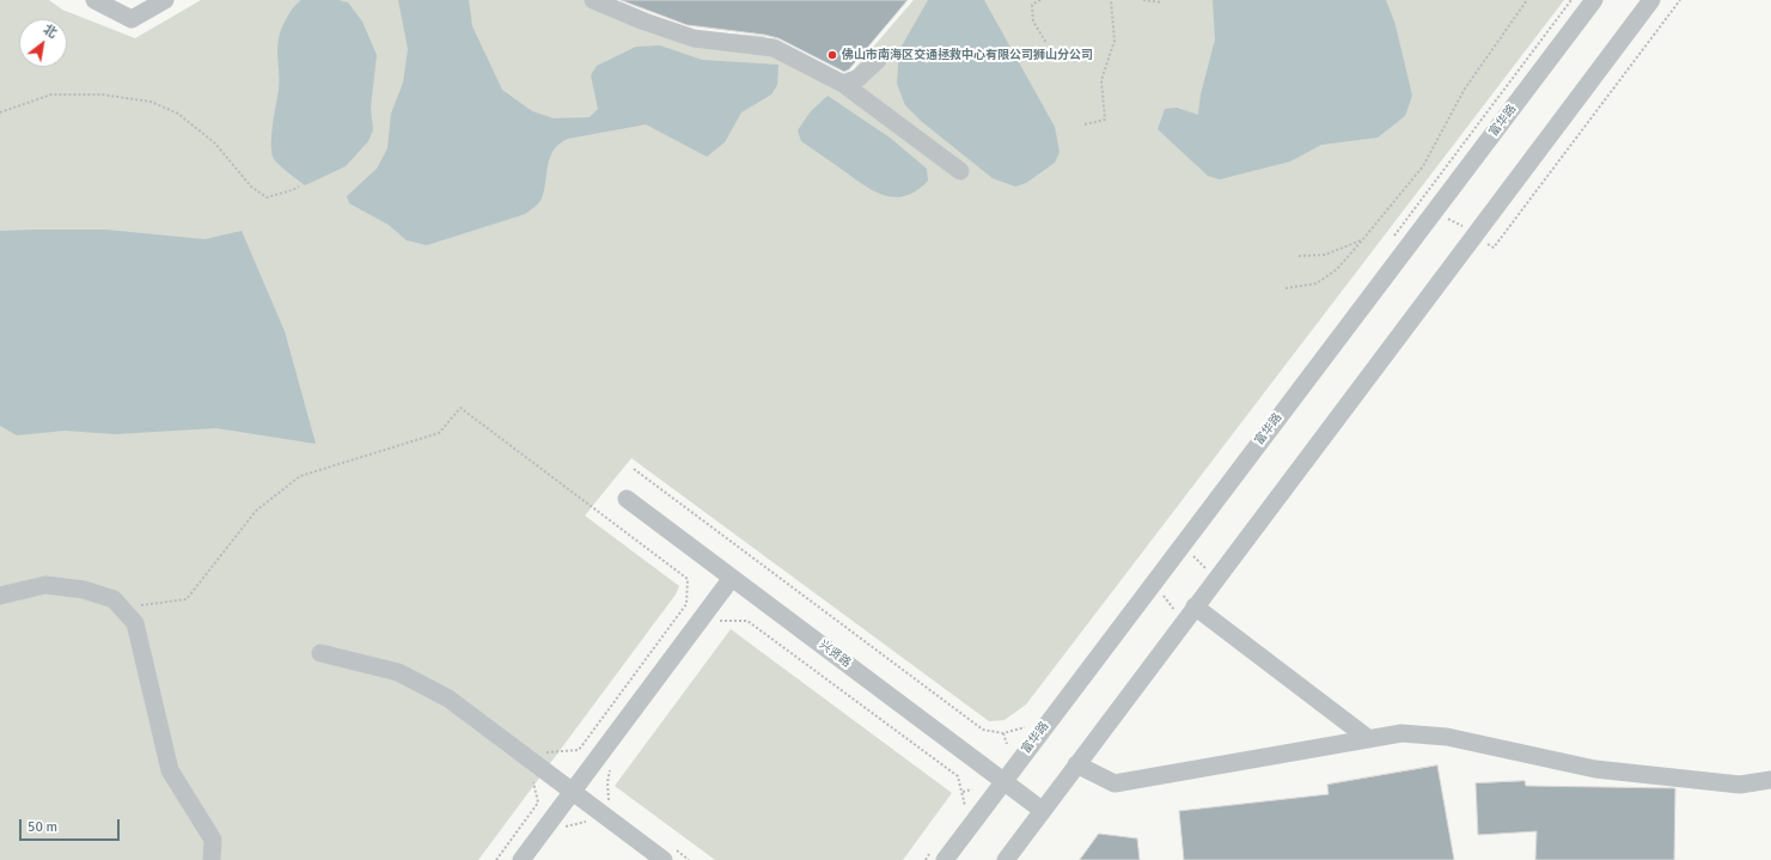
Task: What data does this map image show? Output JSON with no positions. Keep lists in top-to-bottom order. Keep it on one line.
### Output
{"streets":{"street":["富华路","兴贤路"]},"crossings":[["富华路","兴贤路"]],"places":["佛山市南海区交通拯救中心有限公司狮山分公司"],"scale_bar":"50 m","north":"top right"}
